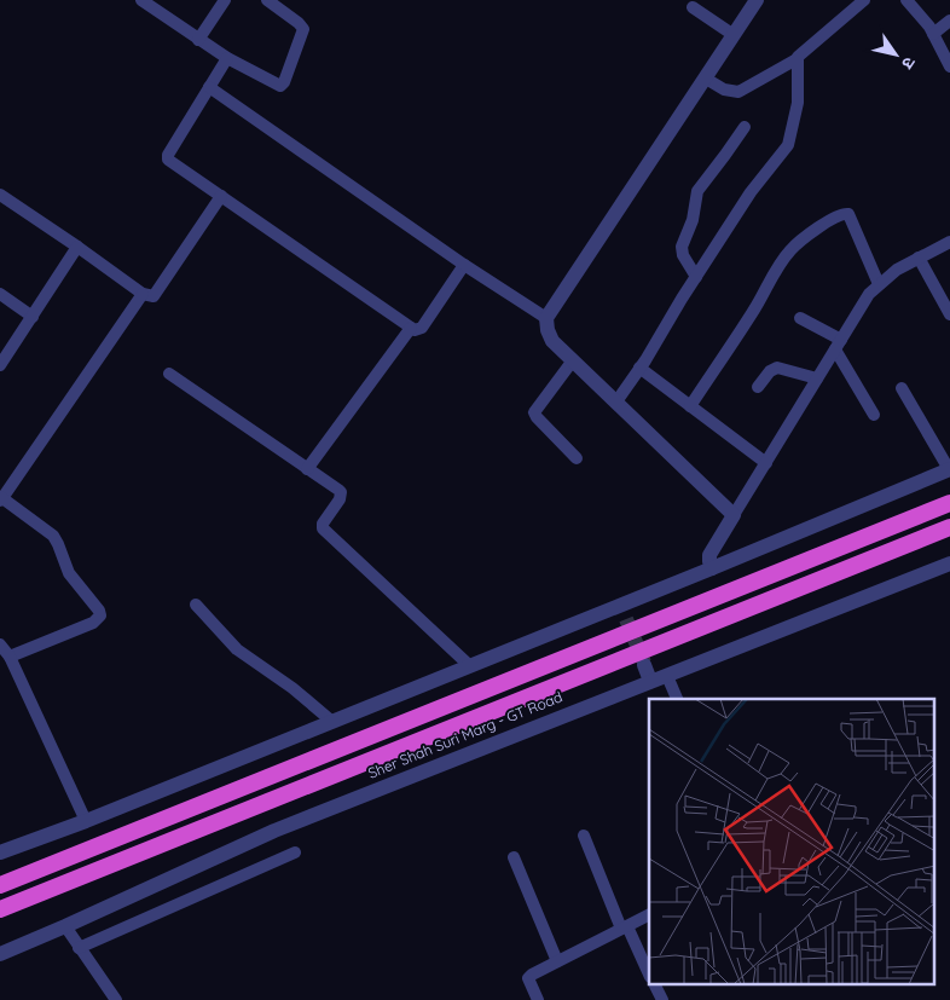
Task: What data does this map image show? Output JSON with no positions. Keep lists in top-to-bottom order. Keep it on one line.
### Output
{"streets":{"highway":["Sher Shah Suri Marg - GT Road"]},"north":"bottom right"}
